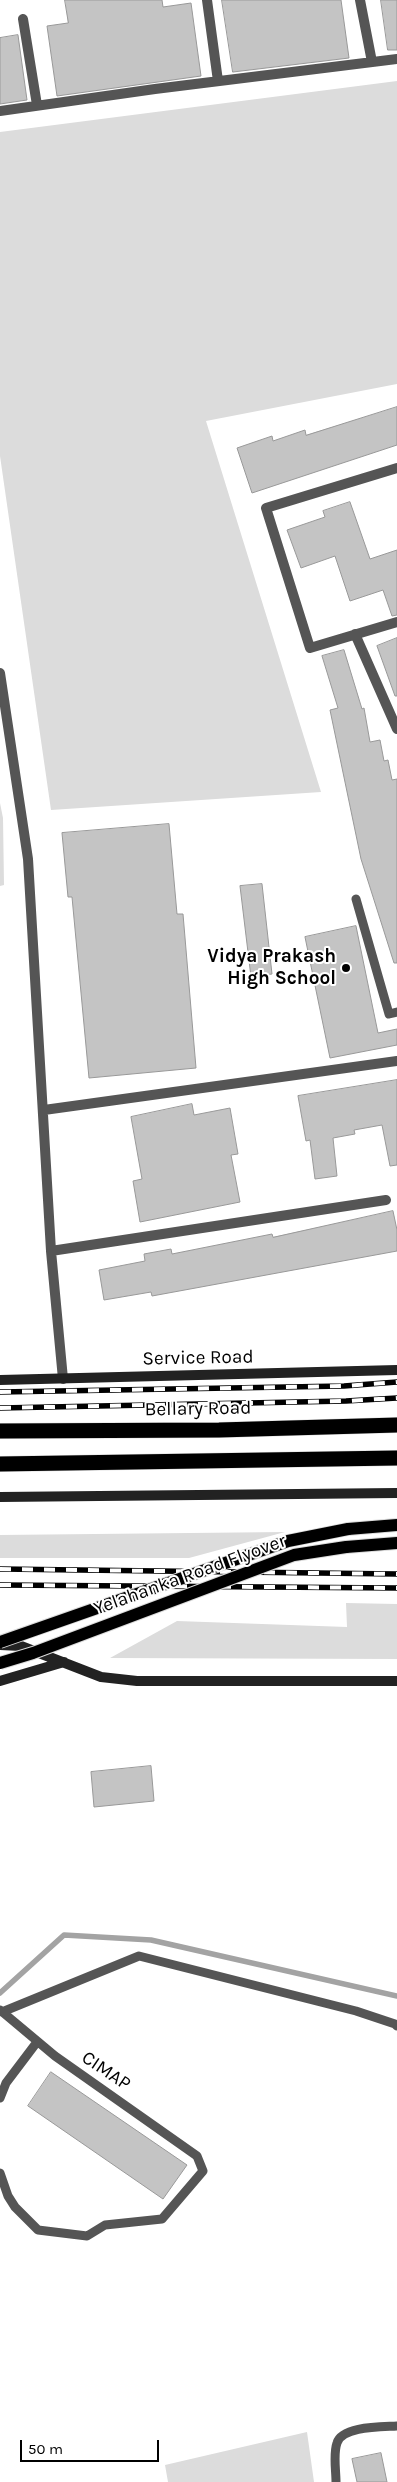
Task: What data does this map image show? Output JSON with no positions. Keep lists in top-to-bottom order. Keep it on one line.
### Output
{"streets":{"highway":["Bellary Road"],"main road":["Service Road","Yelahanka Road Flyover"],"lane":["CIMAP"]},"places":["Vidya Prakash High School"],"scale_bar":"50 m"}
